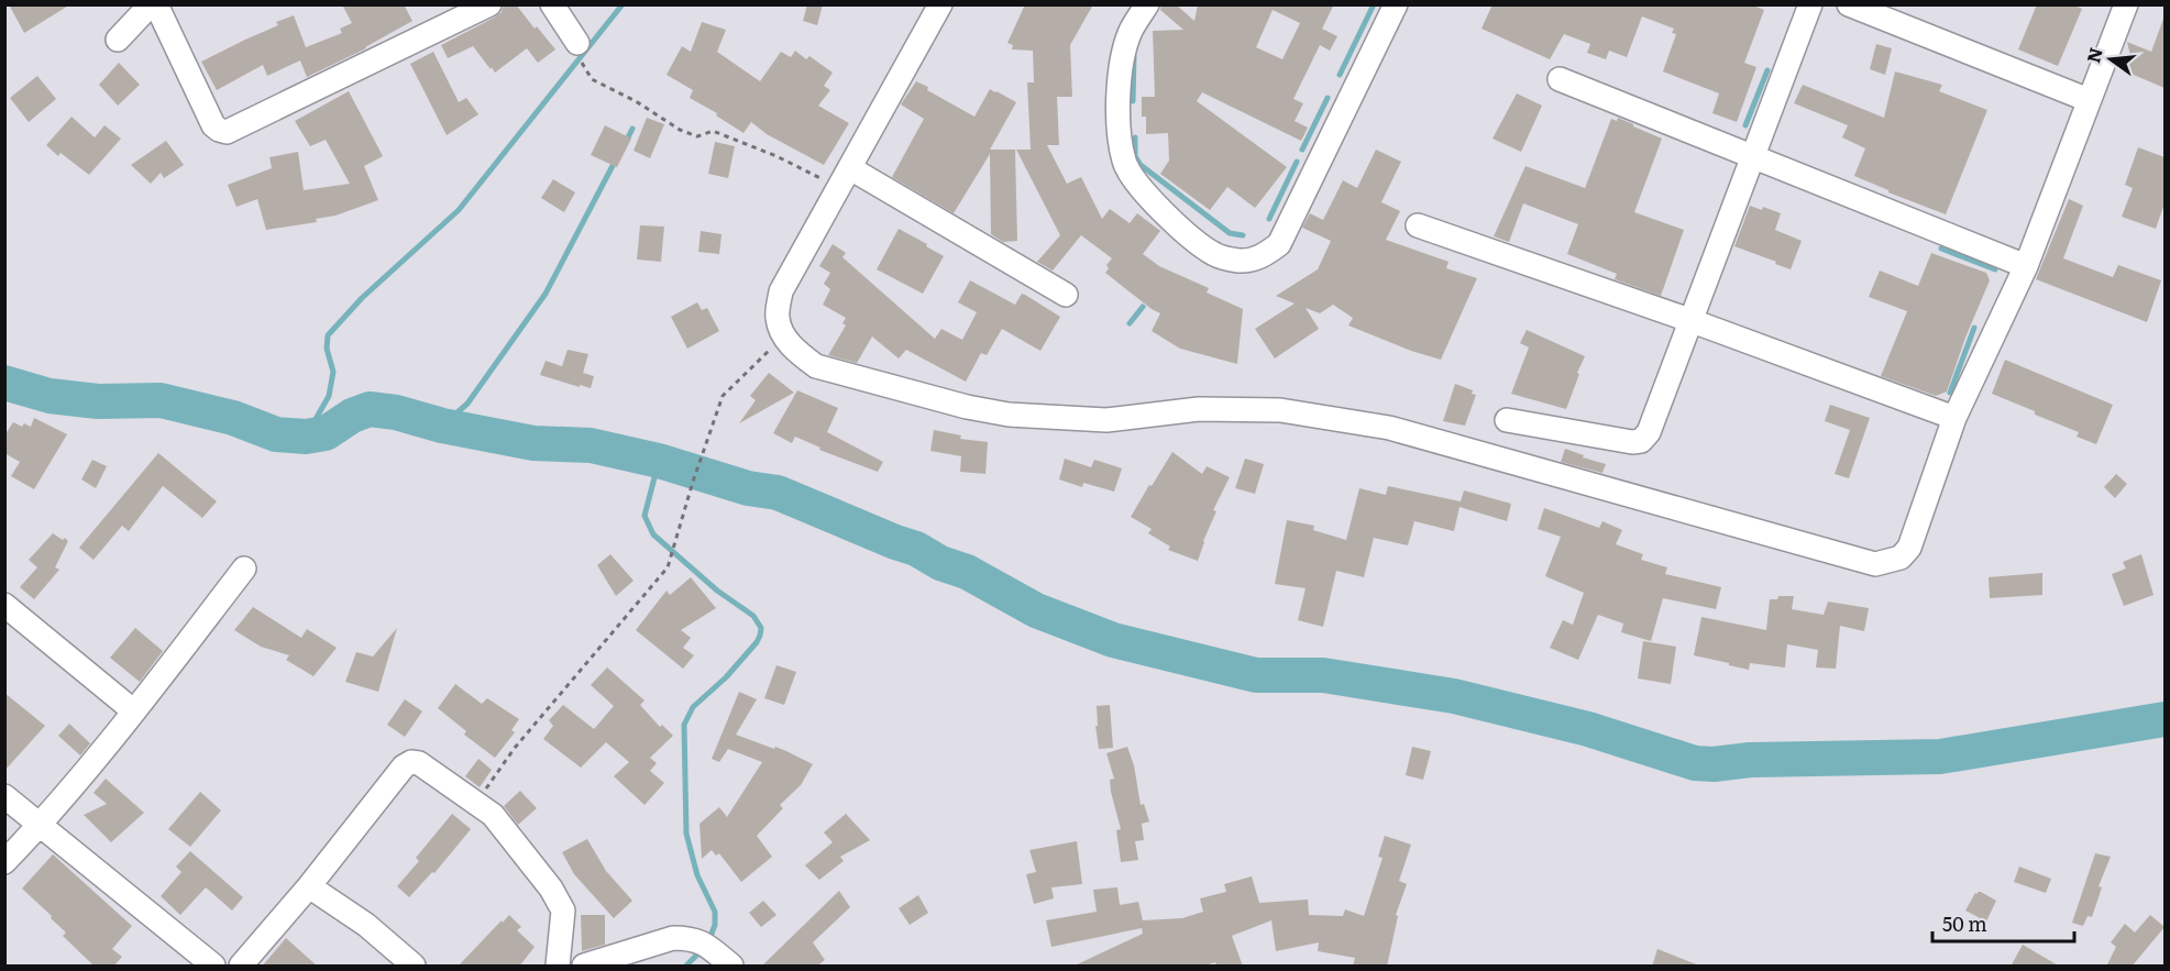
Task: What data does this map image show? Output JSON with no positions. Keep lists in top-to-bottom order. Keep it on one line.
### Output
{"scale_bar":"50 m","north":"left"}
